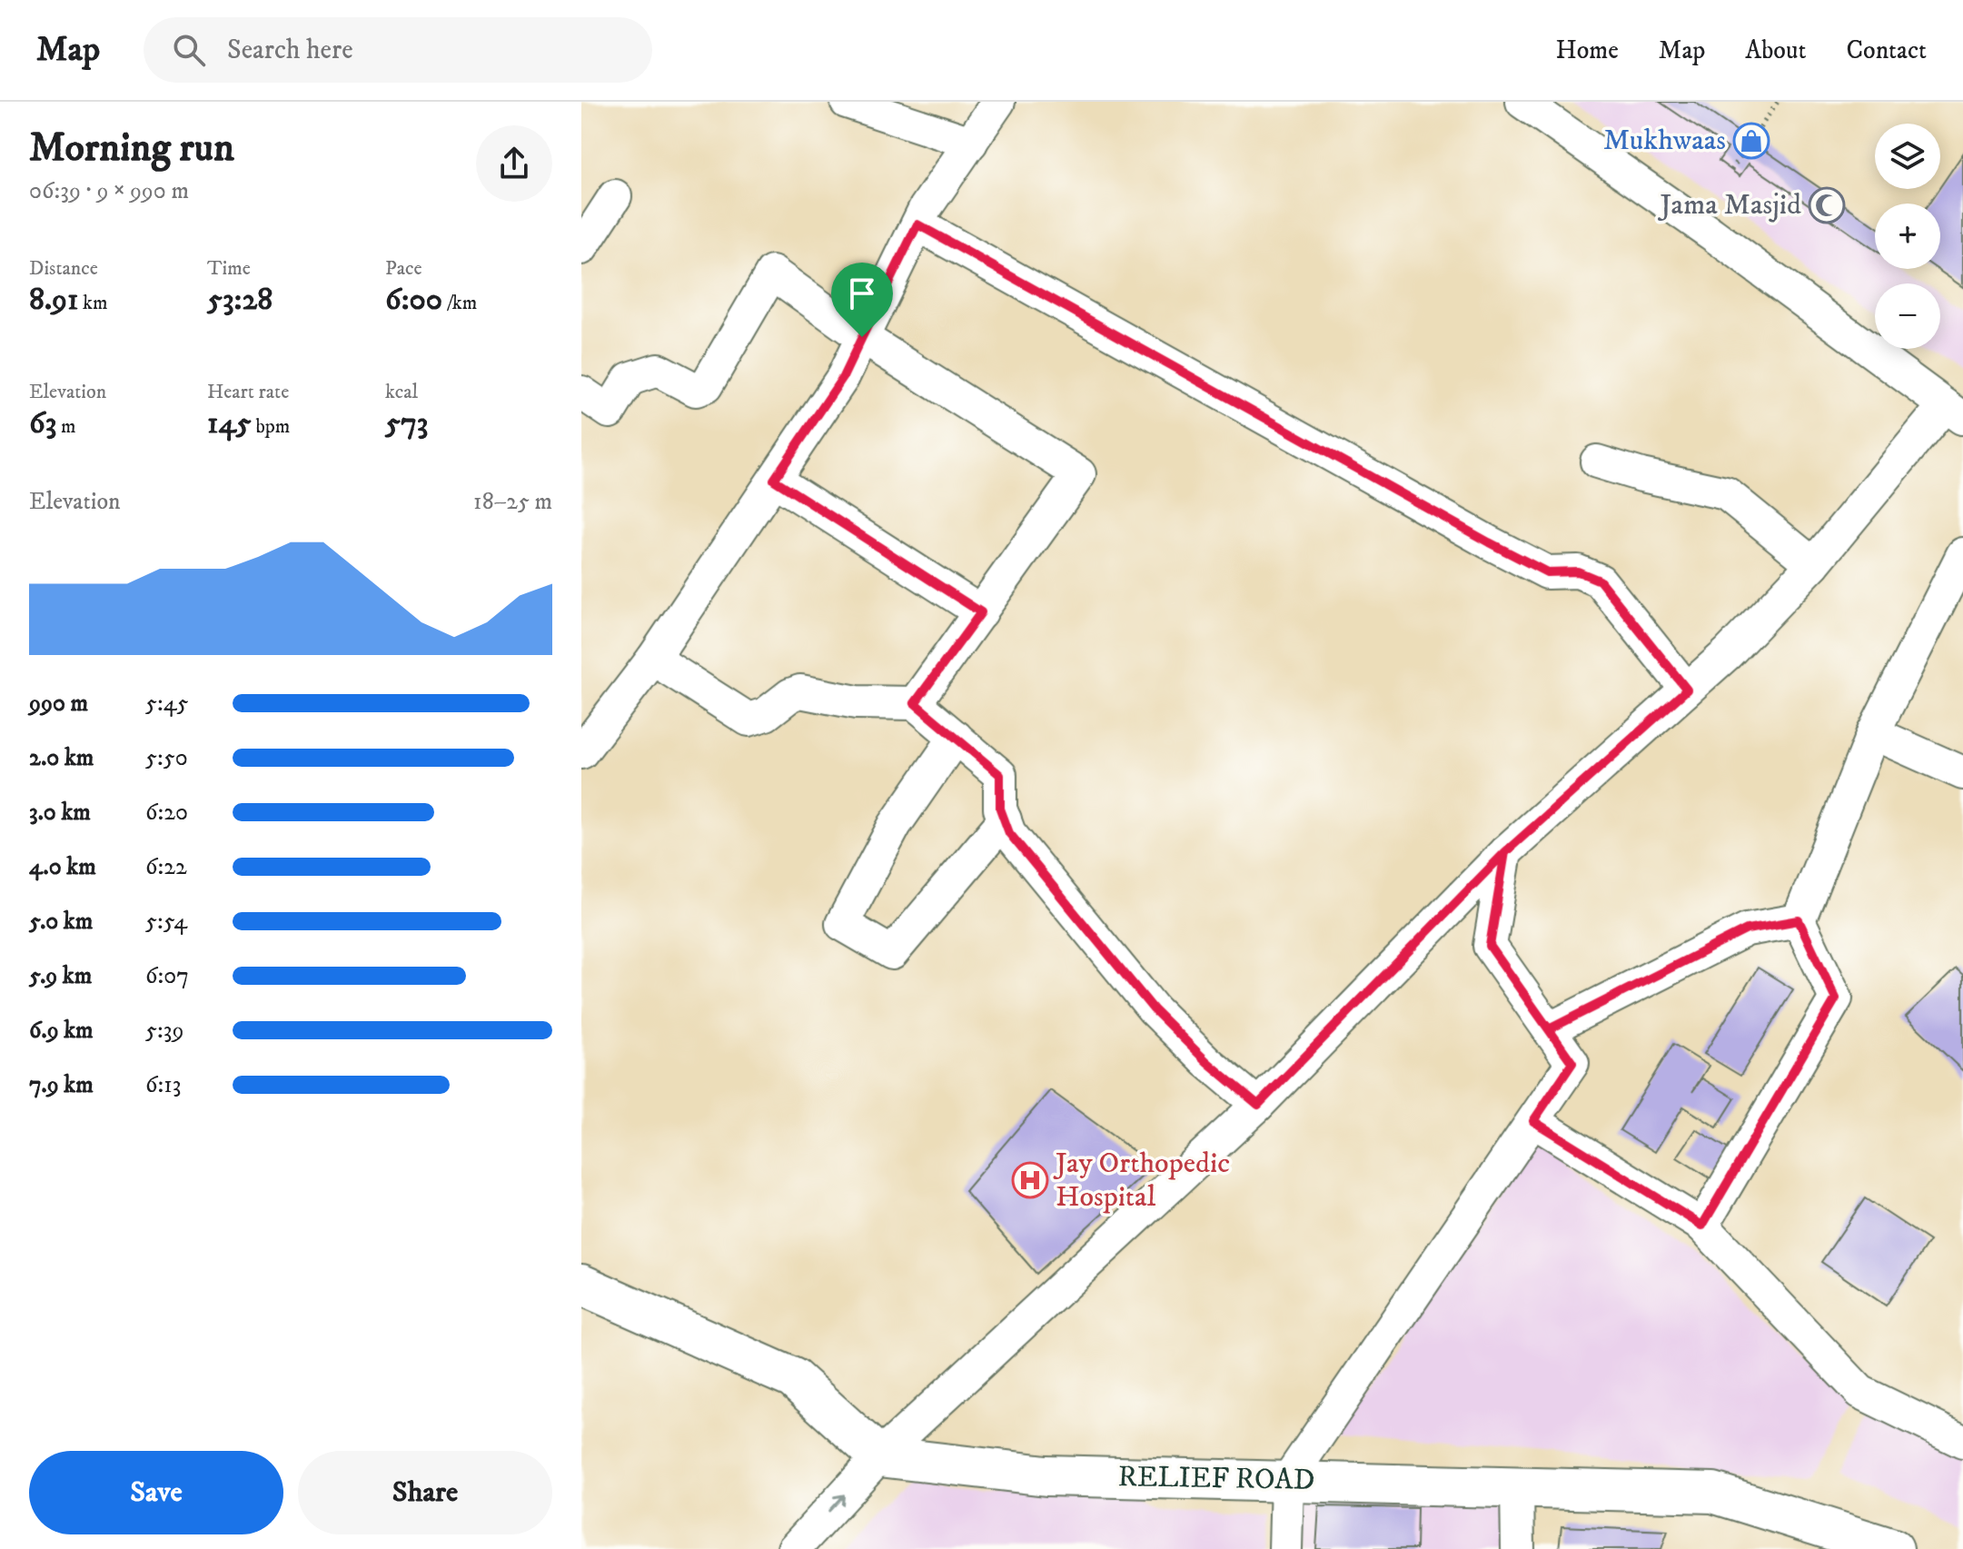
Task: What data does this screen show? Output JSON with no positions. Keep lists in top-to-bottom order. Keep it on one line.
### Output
{"streets":{"main road":["RELIEF ROAD"]},"places":{"shop":["Mukhwaas"],"mosque":["Jama Masjid"],"hospital":["Jay Orthopedic Hospital"]},"page":{"header":"Map","search":"Search here","nav":["Home","Map","About","Contact"],"heading":["Morning run","06:39 · 9 × 990 m"],"map_buttons":["+","−"],"stats":[["Distance","8.91 km"],["Time","53:28"],["Pace","6:00 /km"],["Elevation","63 m"],["Heart rate","145 bpm"],["kcal","573"]],"chart":["Elevation","18–25 m"],"list":[{"name":"990 m","note":"5:45"},{"name":"2.0 km","note":"5:50"},{"name":"3.0 km","note":"6:20"},{"name":"4.0 km","note":"6:22"},{"name":"5.0 km","note":"5:54"},{"name":"5.9 km","note":"6:07"},{"name":"6.9 km","note":"5:39"},{"name":"7.9 km","note":"6:13"}],"buttons":["Save","Share"]}}
